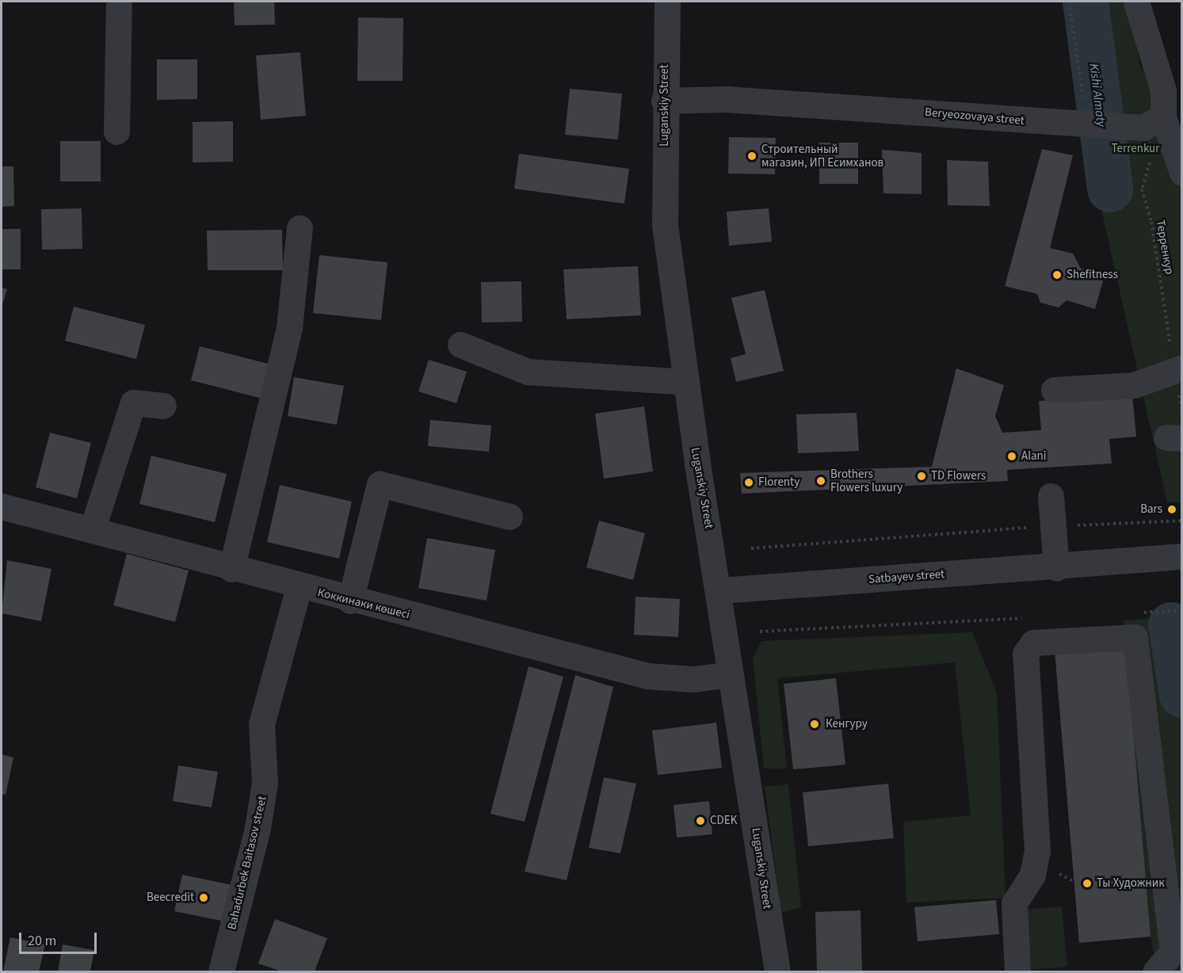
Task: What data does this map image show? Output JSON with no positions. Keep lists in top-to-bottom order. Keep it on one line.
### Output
{"streets":{"street":["Luganskiy Street","Beryeozovaya street","Satbayev street","Коккинаки көшесі","Bahadurbek Baitasov street"],"path":["Терренкур"]},"crossings":[["Luganskiy Street","Beryeozovaya street"],["Luganskiy Street","Satbayev street"],["Luganskiy Street","Коккинаки көшесі"],["Коккинаки көшесі","Bahadurbek Baitasov street"]],"water":["Kіshі Almaty"],"parks":["Terrenkur"],"places":["Строительный магазин, ИП Есимханов","Shefitness","Alani","TD Flowers","Brothers Flowers luxury","Florenty","Bars","Кенгуру","CDEK","Ты Художник","Beecredit"],"scale_bar":"20 m"}
